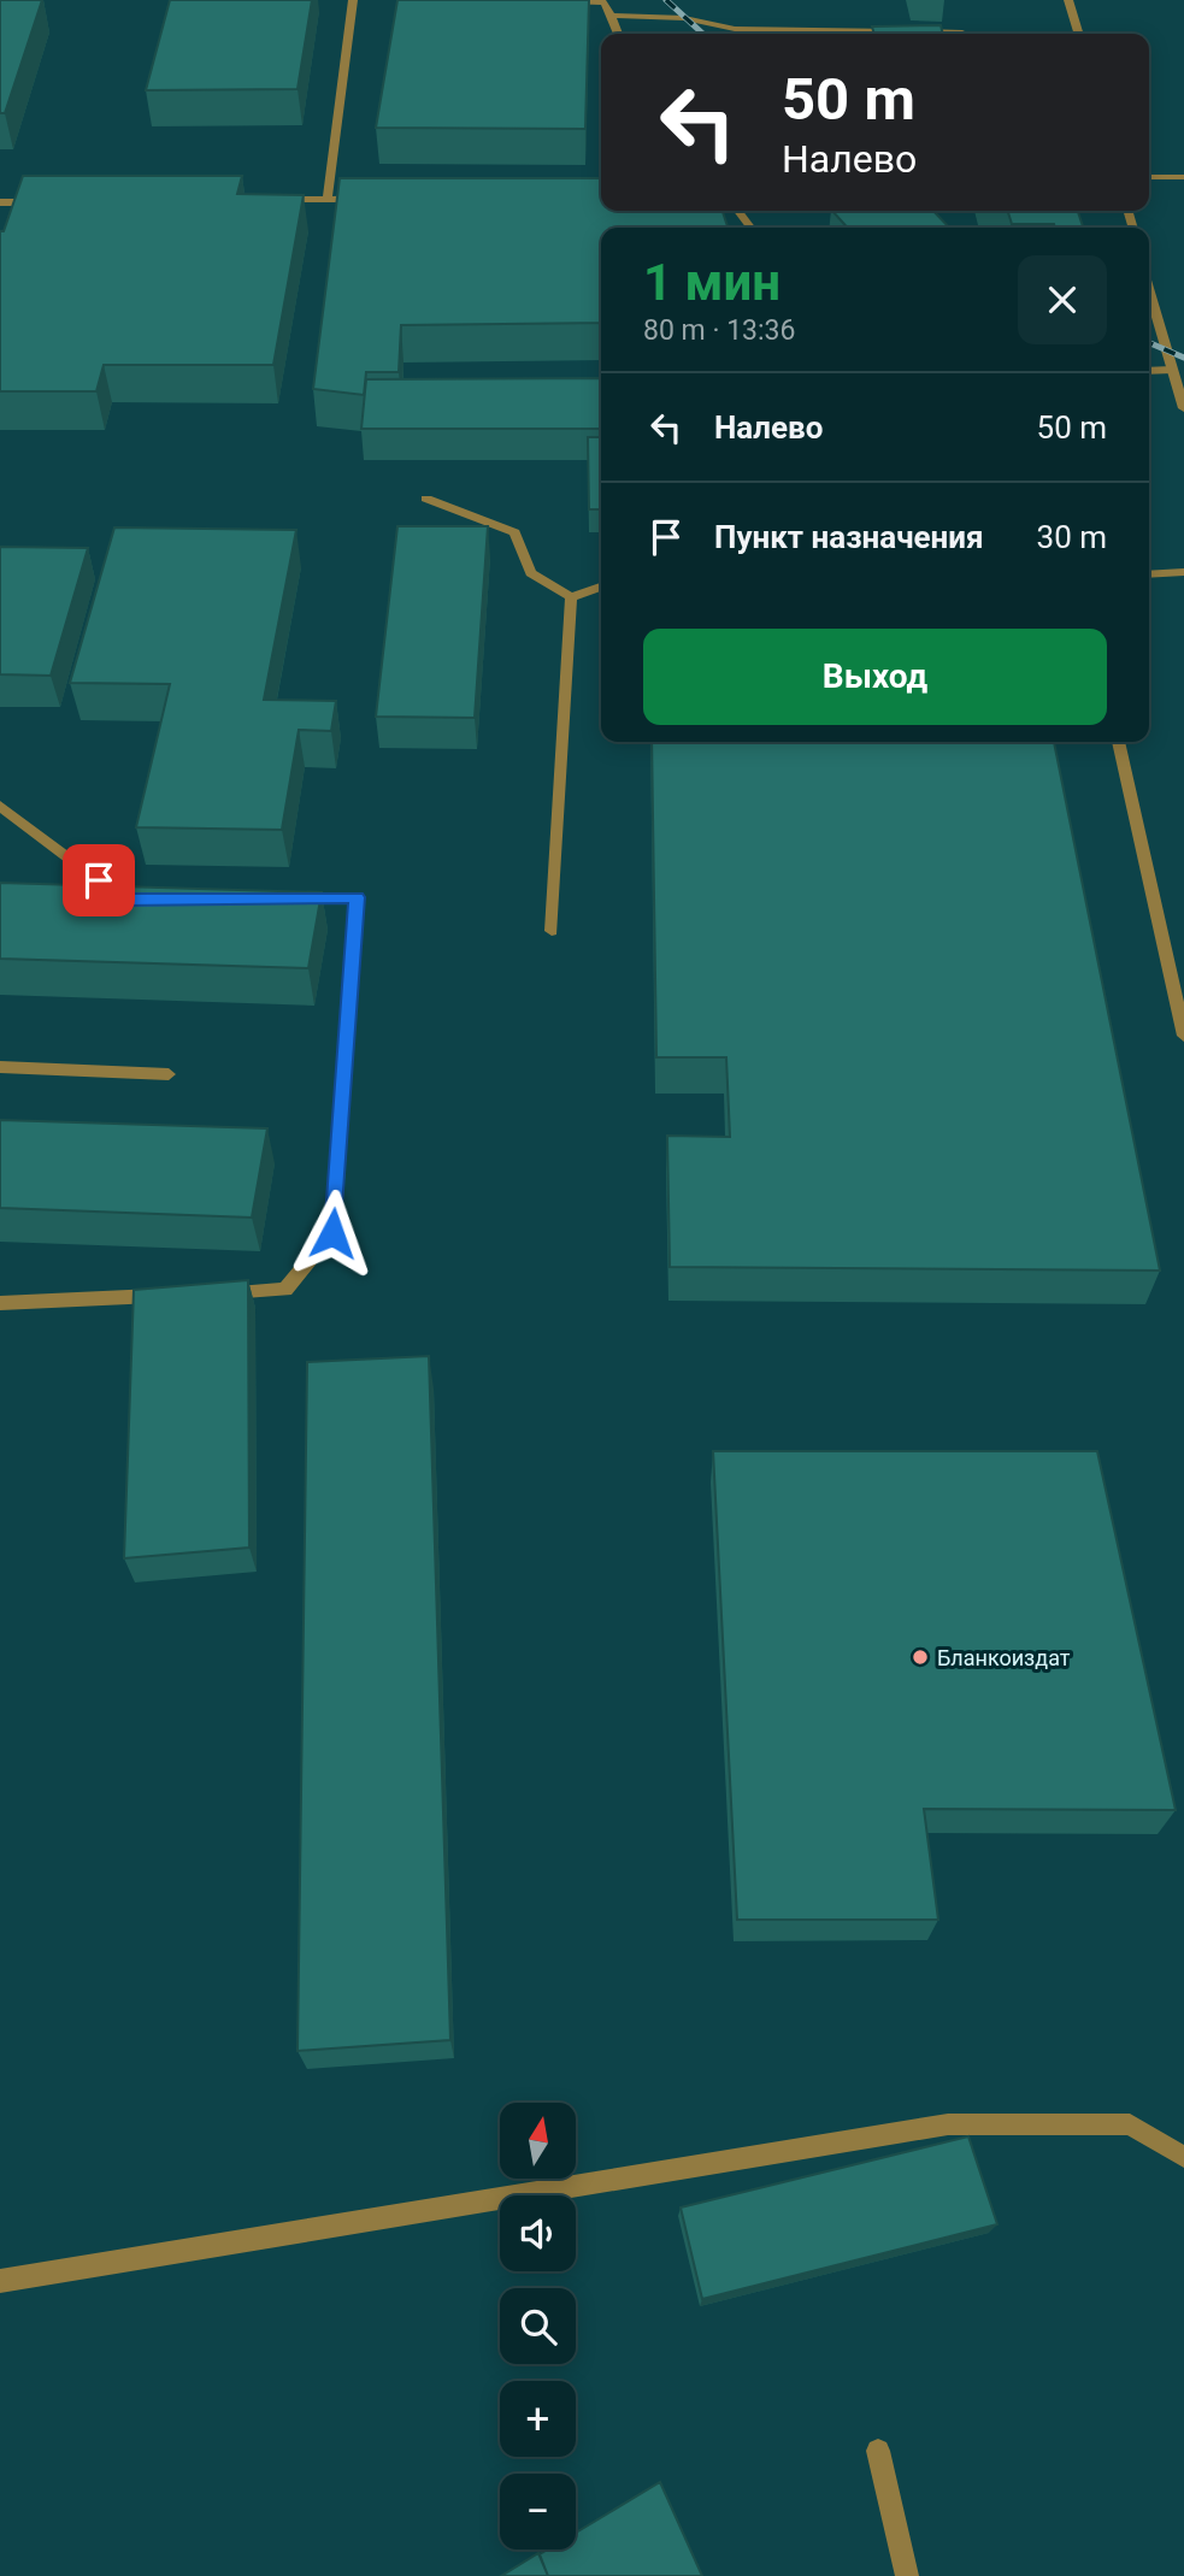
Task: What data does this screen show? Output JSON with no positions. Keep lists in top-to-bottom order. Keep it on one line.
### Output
{"places":["Бланкоиздат"],"north":"top","page":{"turn":["50 m","Налево"],"heading":["1 мин","80 m · 13:36"],"list":[{"name":"Налево","value":"50 m"},{"name":"Пункт назначения","value":"30 m"}],"buttons":"Выход","map_buttons":["+","−"]}}
